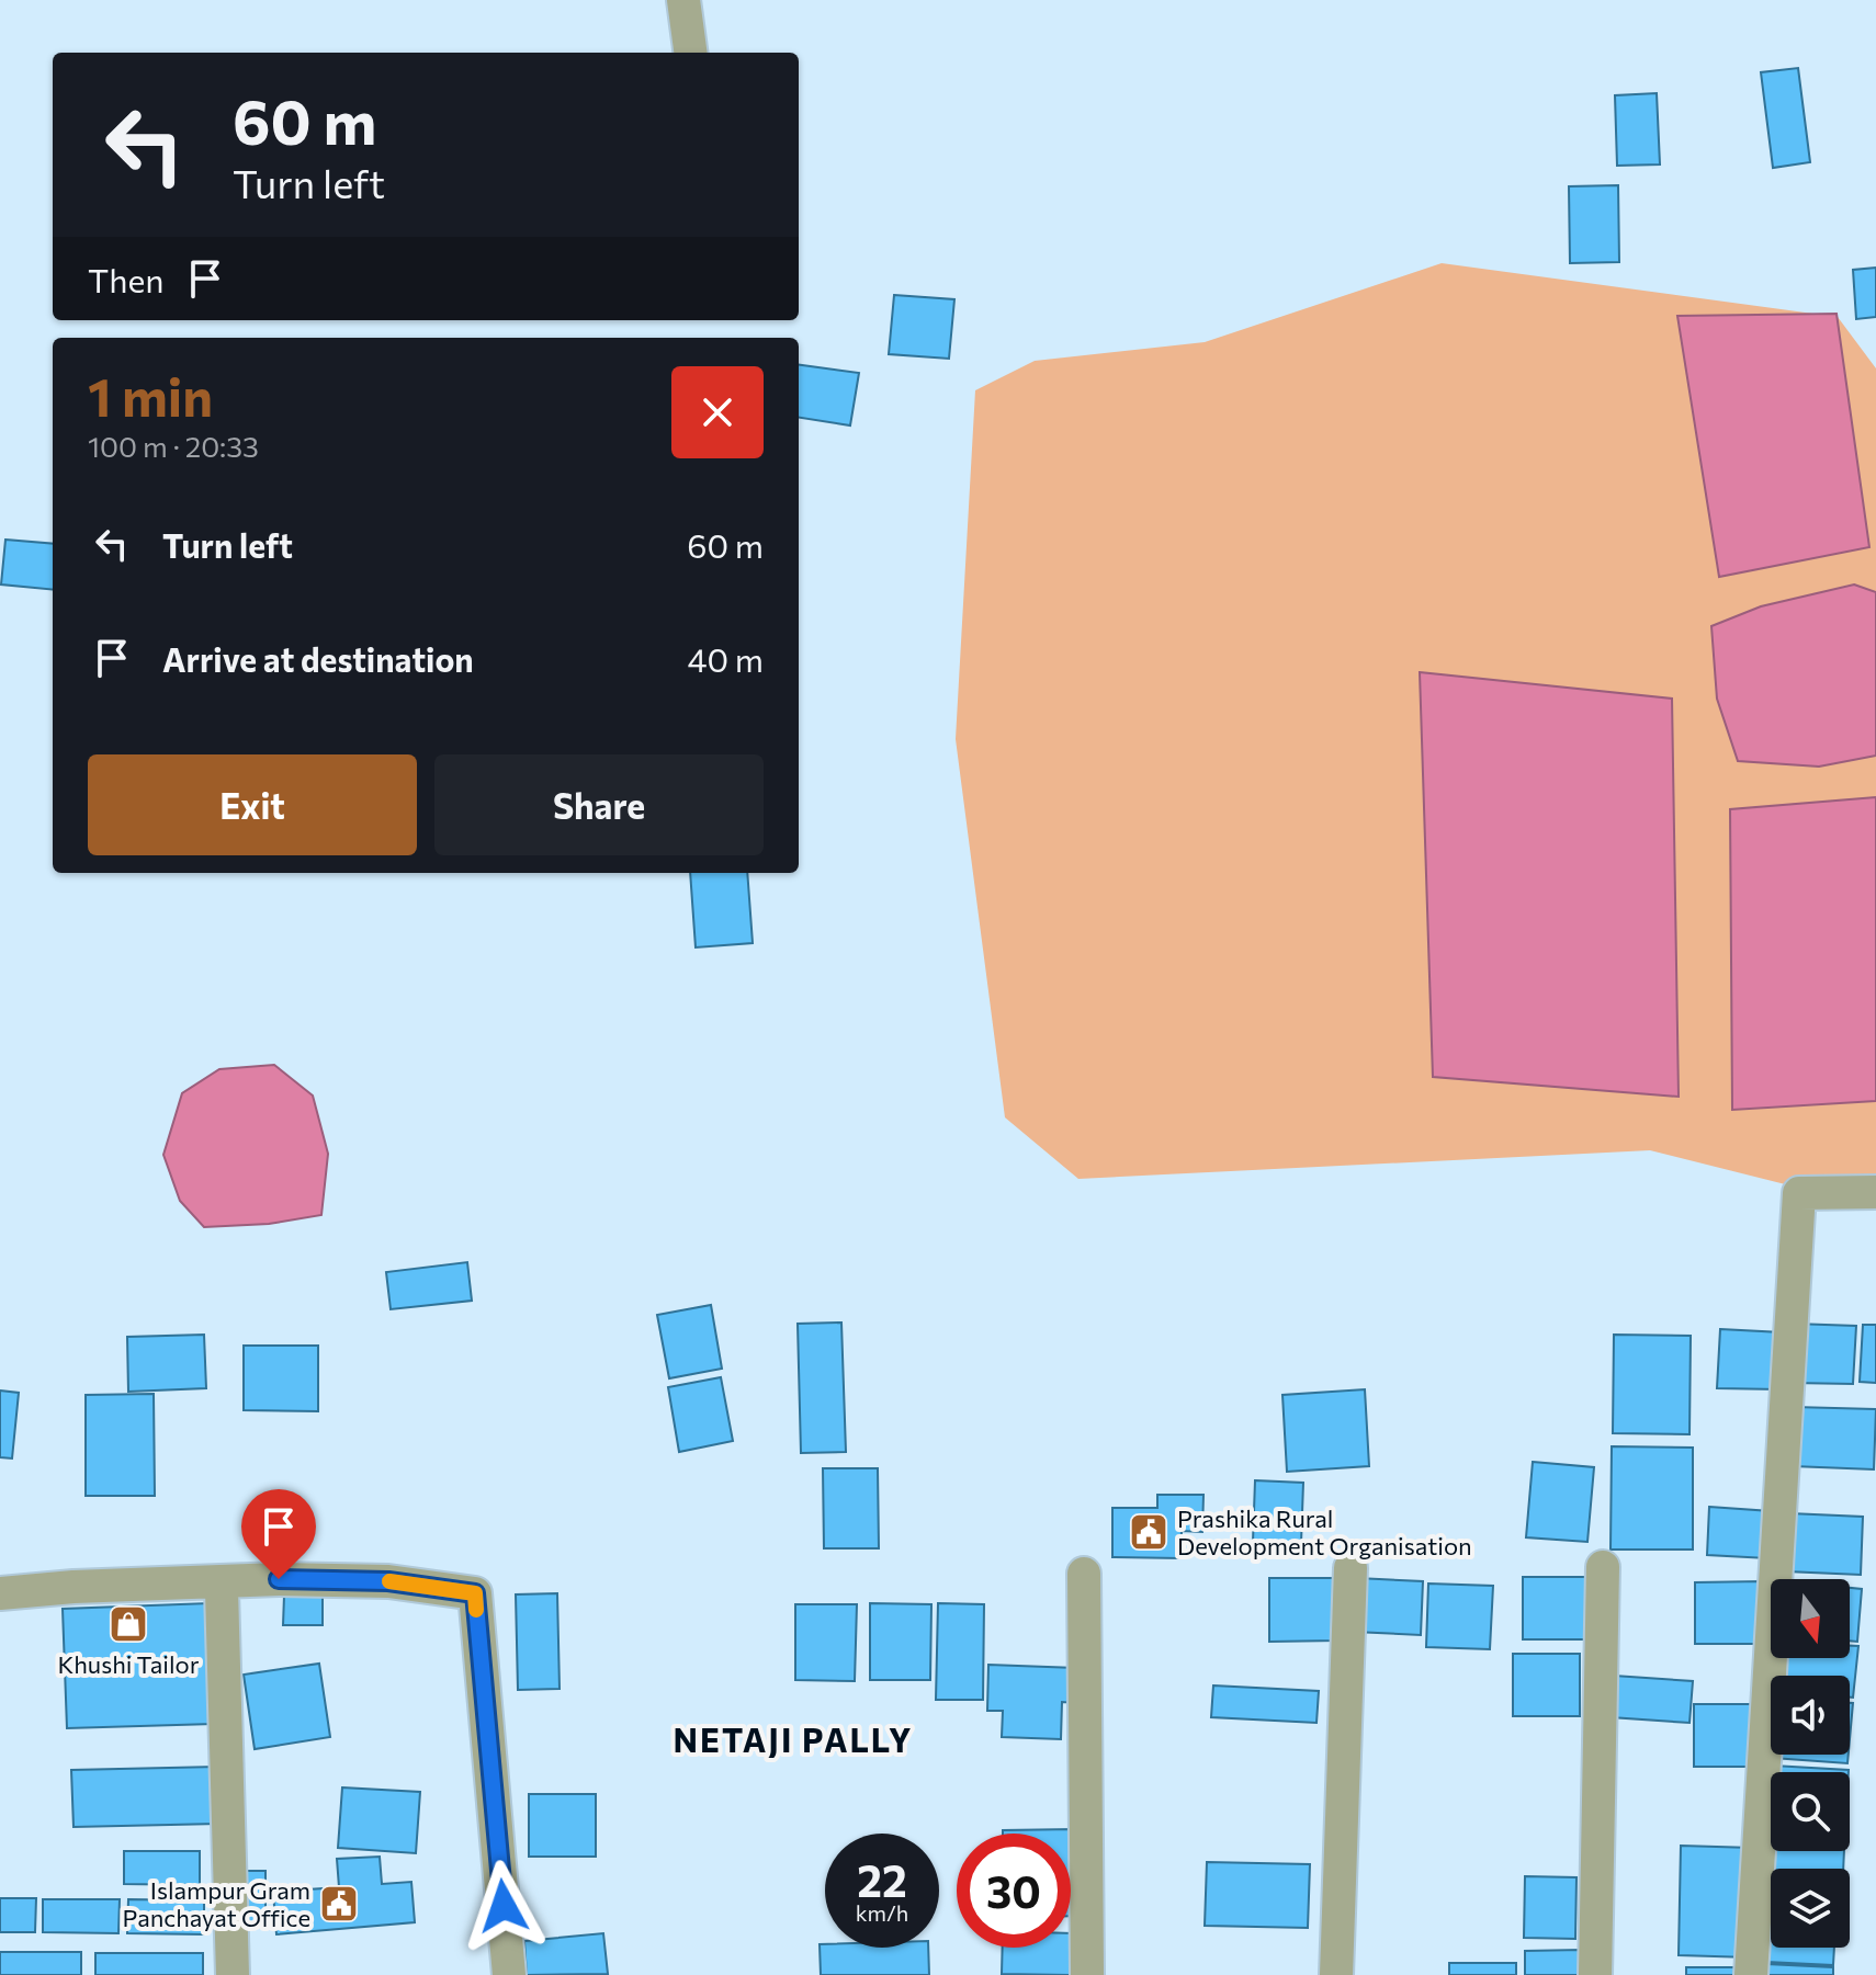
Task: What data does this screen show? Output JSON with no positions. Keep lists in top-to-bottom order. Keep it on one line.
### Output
{"districts":["NETAJI PALLY"],"places":{"public building":["Prashika Rural Development Organisation","Islampur Gram Panchayat Office"],"shop":["Khushi Tailor"]},"north":"bottom","page":{"turn":["60 m","Turn left"],"then":"Then","heading":["1 min","100 m · 20:33"],"list":[{"name":"Turn left","value":"60 m"},{"name":"Arrive at destination","value":"40 m"}],"buttons":["Exit","Share"],"speed":"22 km/h","limit":"30"}}
